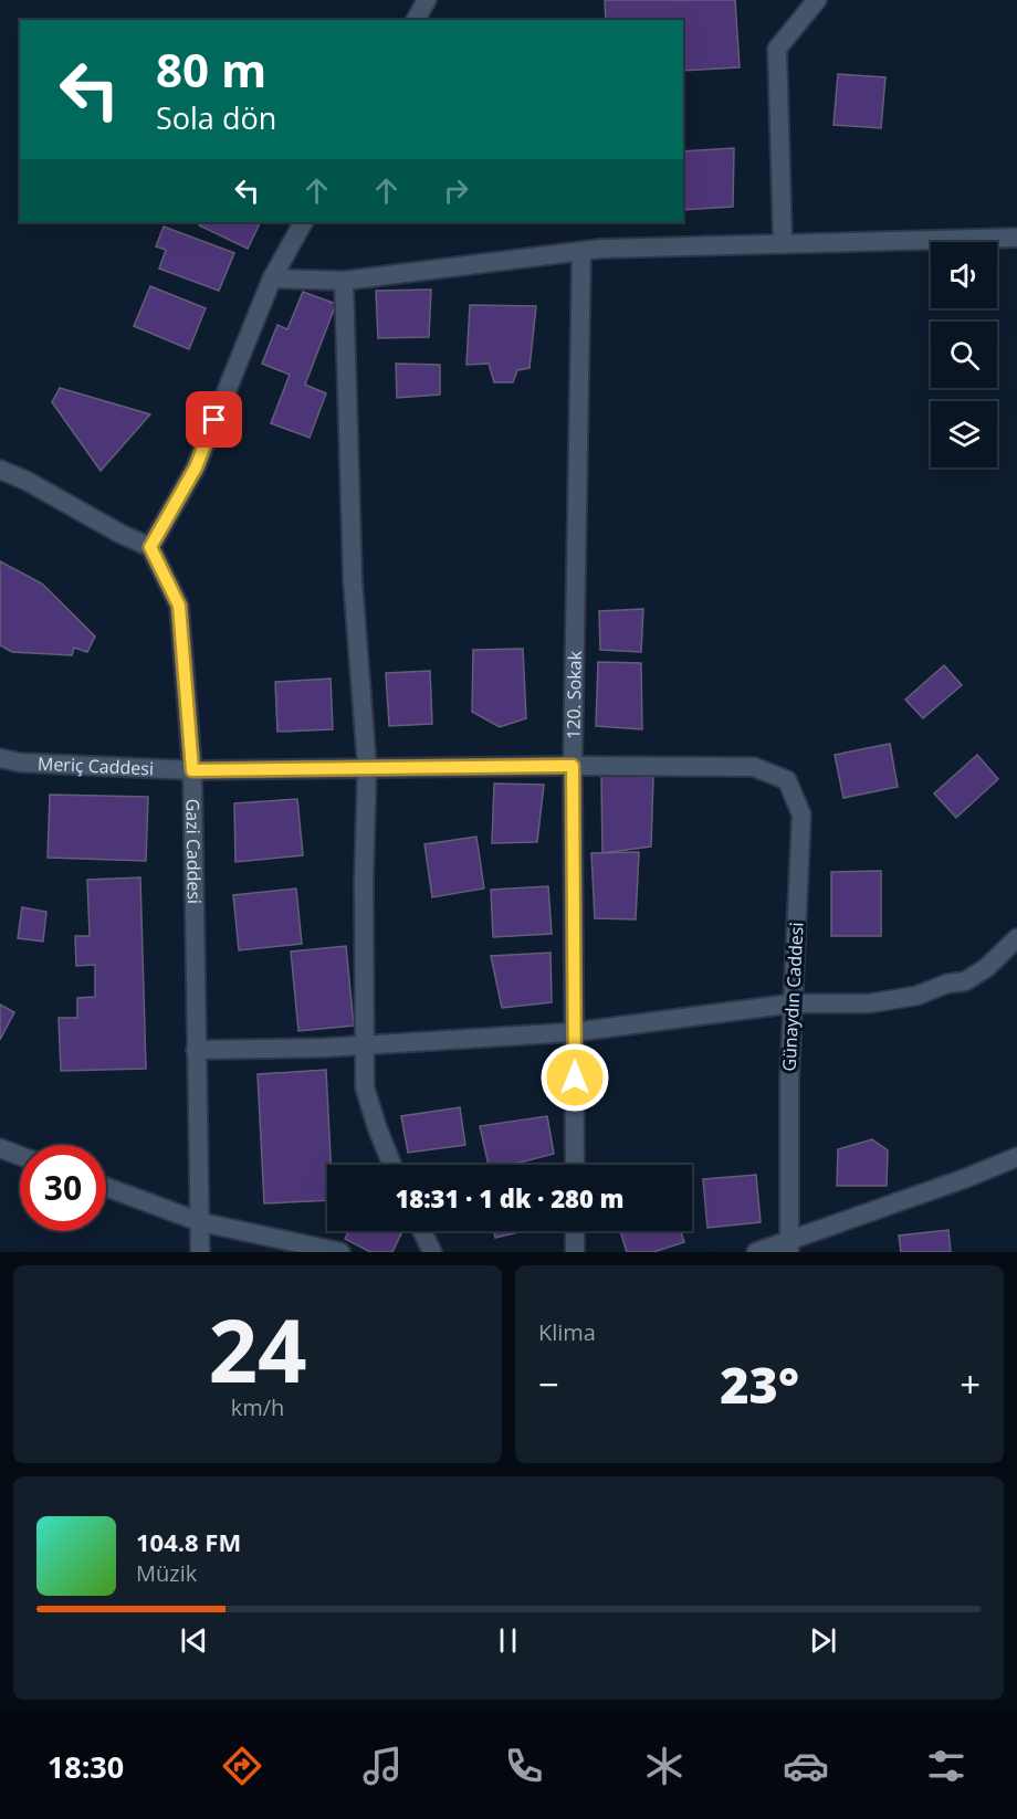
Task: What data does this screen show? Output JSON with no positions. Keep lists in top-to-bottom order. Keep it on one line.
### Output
{"streets":{"street":["120. Sokak","Meriç Caddesi","Gazi Caddesi","Günaydın Caddesi"]},"crossings":[["120. Sokak","Meriç Caddesi"],["Meriç Caddesi","Gazi Caddesi"],["Meriç Caddesi","Günaydın Caddesi"]],"page":{"turn":["80 m","Sola dön"],"limit":"30","trip":"18:31 · 1 dk · 280 m","tile":[["24","km/h"],"Klima"],"heat":["−","23°","+"],"song":["104.8 FM","Müzik"],"tabs":"18:30"}}
